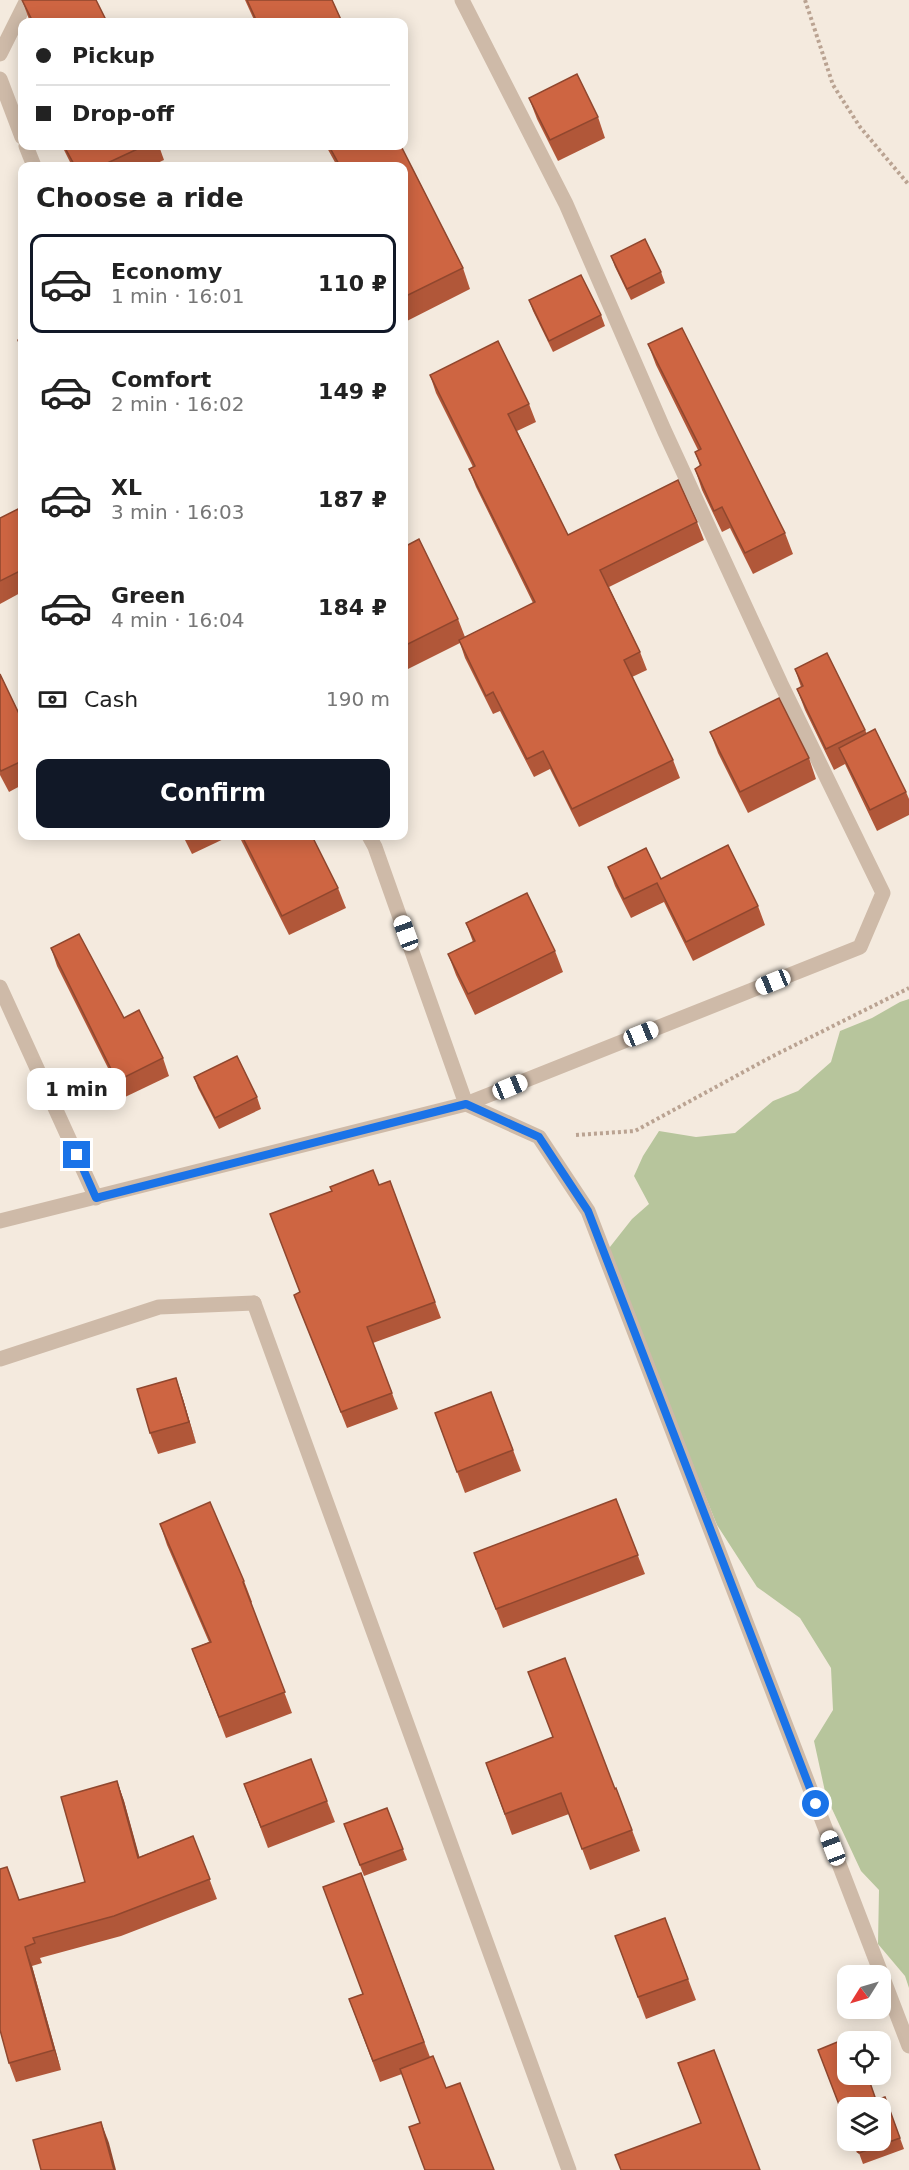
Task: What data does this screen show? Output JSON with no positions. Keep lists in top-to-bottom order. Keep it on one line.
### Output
{"north":"bottom left","page":{"banner":["Pickup","Drop-off"],"heading":"Choose a ride","list":[{"name":"Economy","note":"1 min · 16:01","value":"110 ₽"},{"name":"Comfort","note":"2 min · 16:02","value":"149 ₽"},{"name":"XL","note":"3 min · 16:03","value":"187 ₽"},{"name":"Green","note":"4 min · 16:04","value":"184 ₽"}],"pay":["Cash","190 m"],"buttons":"Confirm","bubble":"1 min"}}
